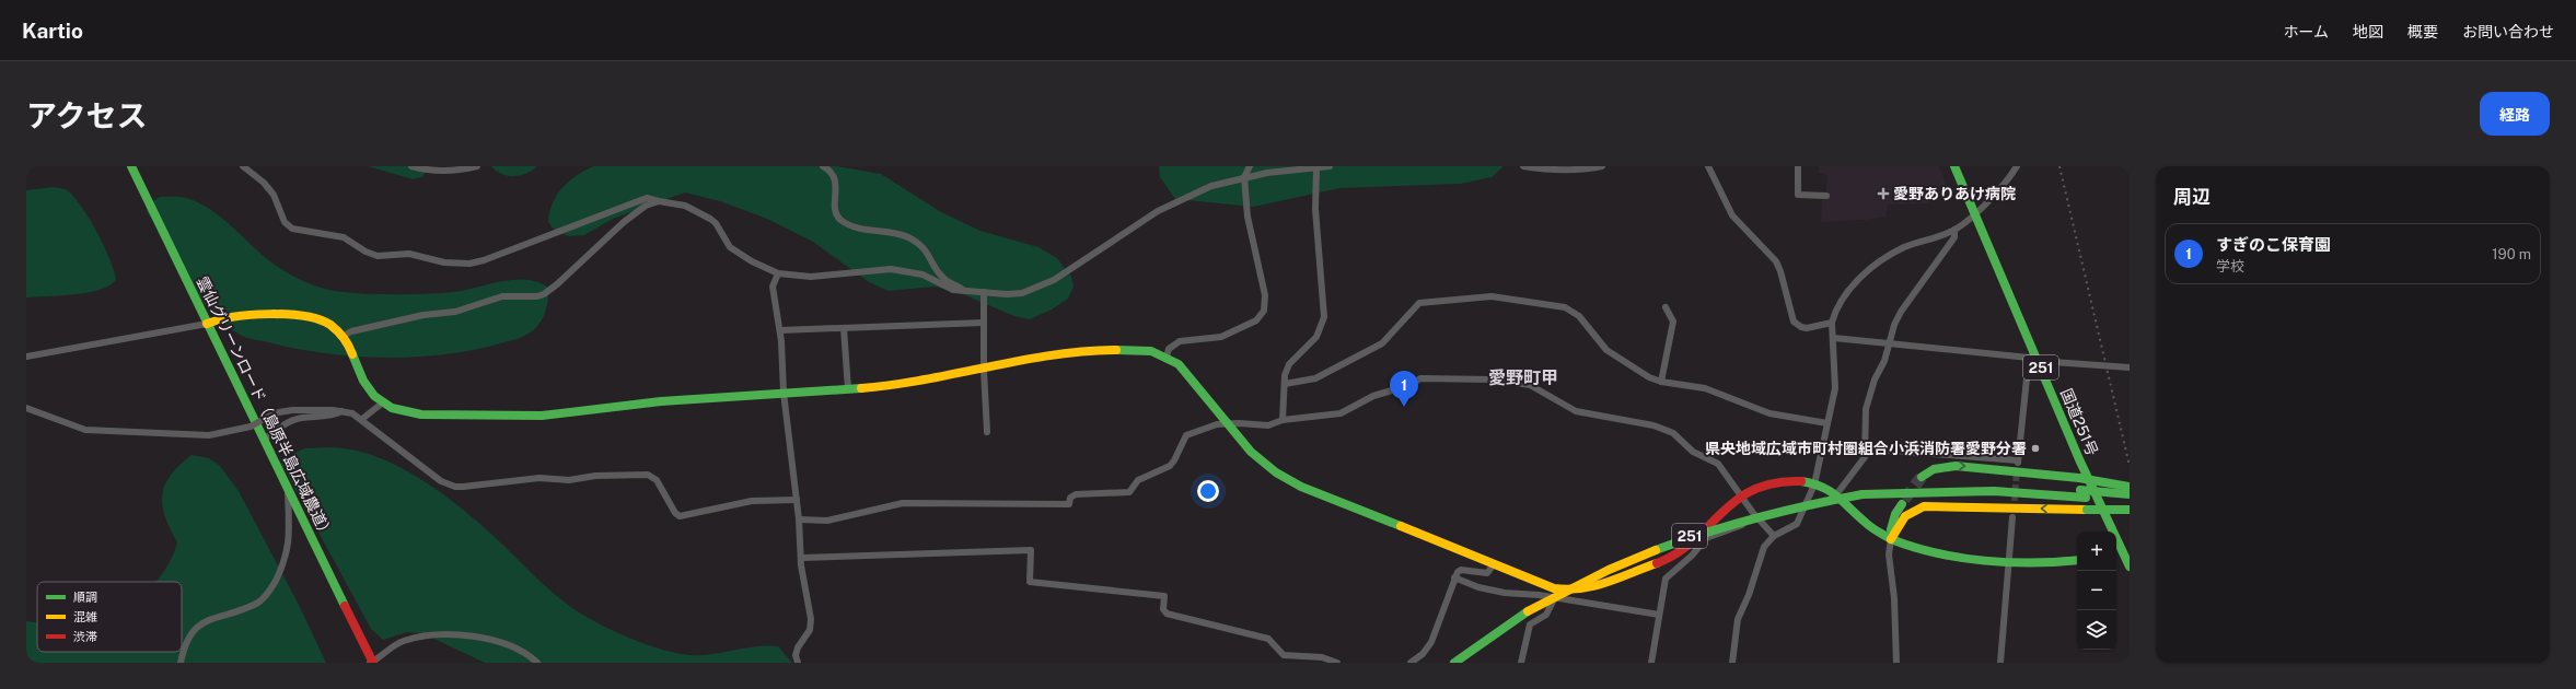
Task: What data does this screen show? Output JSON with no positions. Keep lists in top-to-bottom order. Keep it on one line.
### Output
{"streets":{"main road":["251","雲仙グリーンロード（島原半島広域農道）","国道251号"]},"districts":["愛野町甲"],"places":{"health":["愛野ありあけ病院"],"other":["県央地域広域市町村圏組合小浜消防署愛野分署"]},"legend":["順調","混雑","渋滞"],"page":{"header":"Kartio","nav":["ホーム","地図","概要","お問い合わせ"],"title":"アクセス","buttons":"経路","heading":"周辺","list":[{"mark":"1","name":"すぎのこ保育園","note":"学校","value":"190 m"}],"pins":"1","map_buttons":["+","−"]}}
